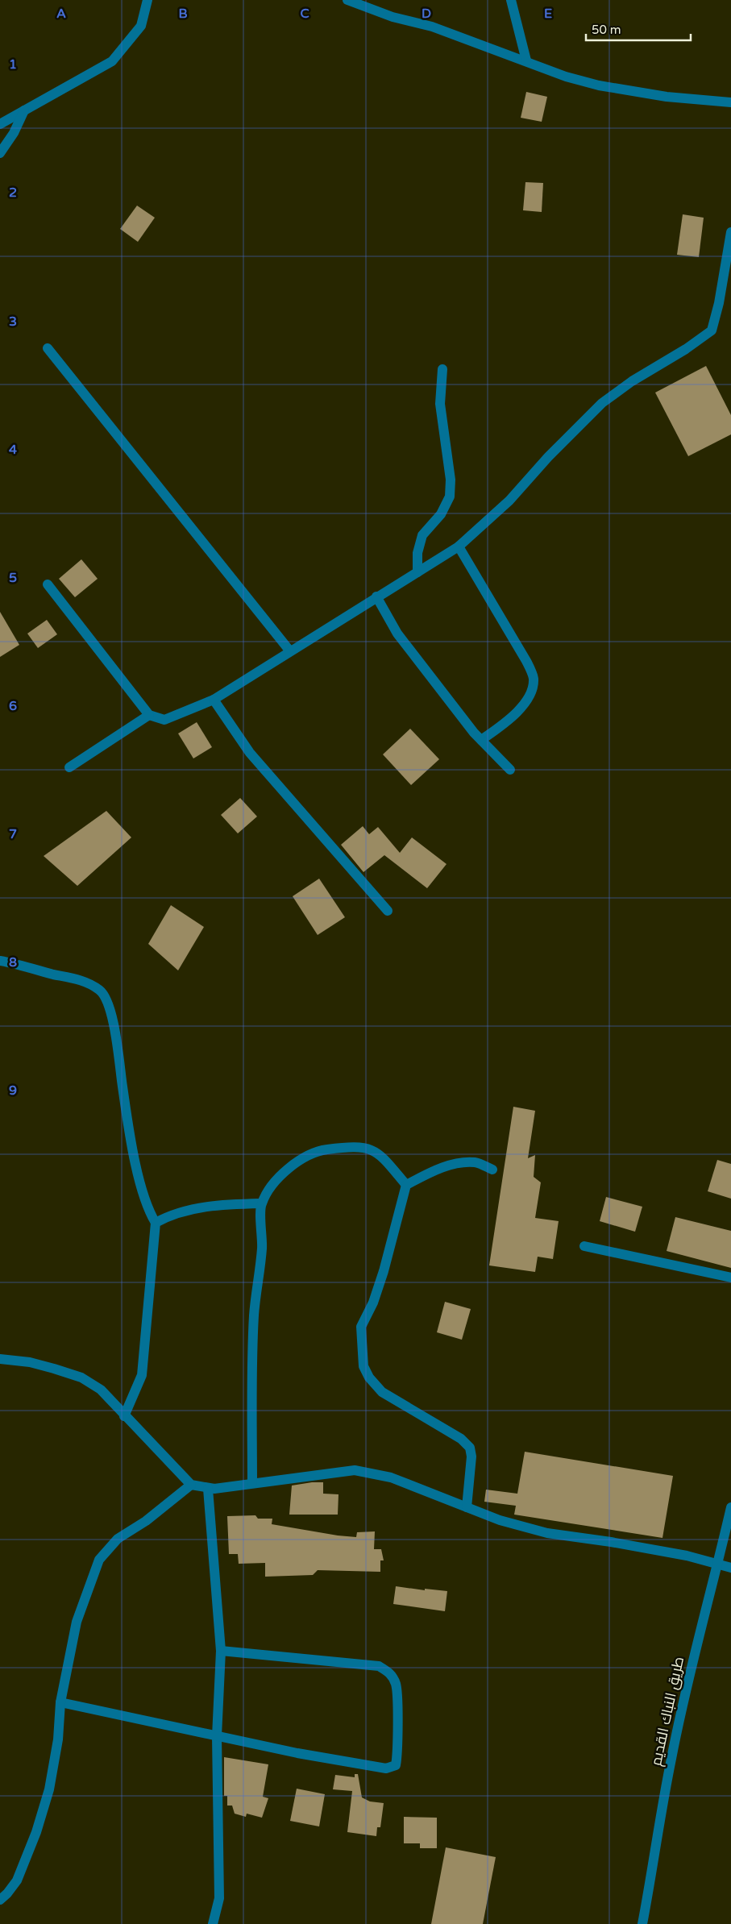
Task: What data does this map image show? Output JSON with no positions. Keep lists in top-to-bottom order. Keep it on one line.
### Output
{"streets":{"street":["طريق النباك القديم"]},"scale_bar":"50 m","grid":{"columns":["A","B","C","D","E"],"rows":["1","2","3","4","5","6","7","8","9"]}}
